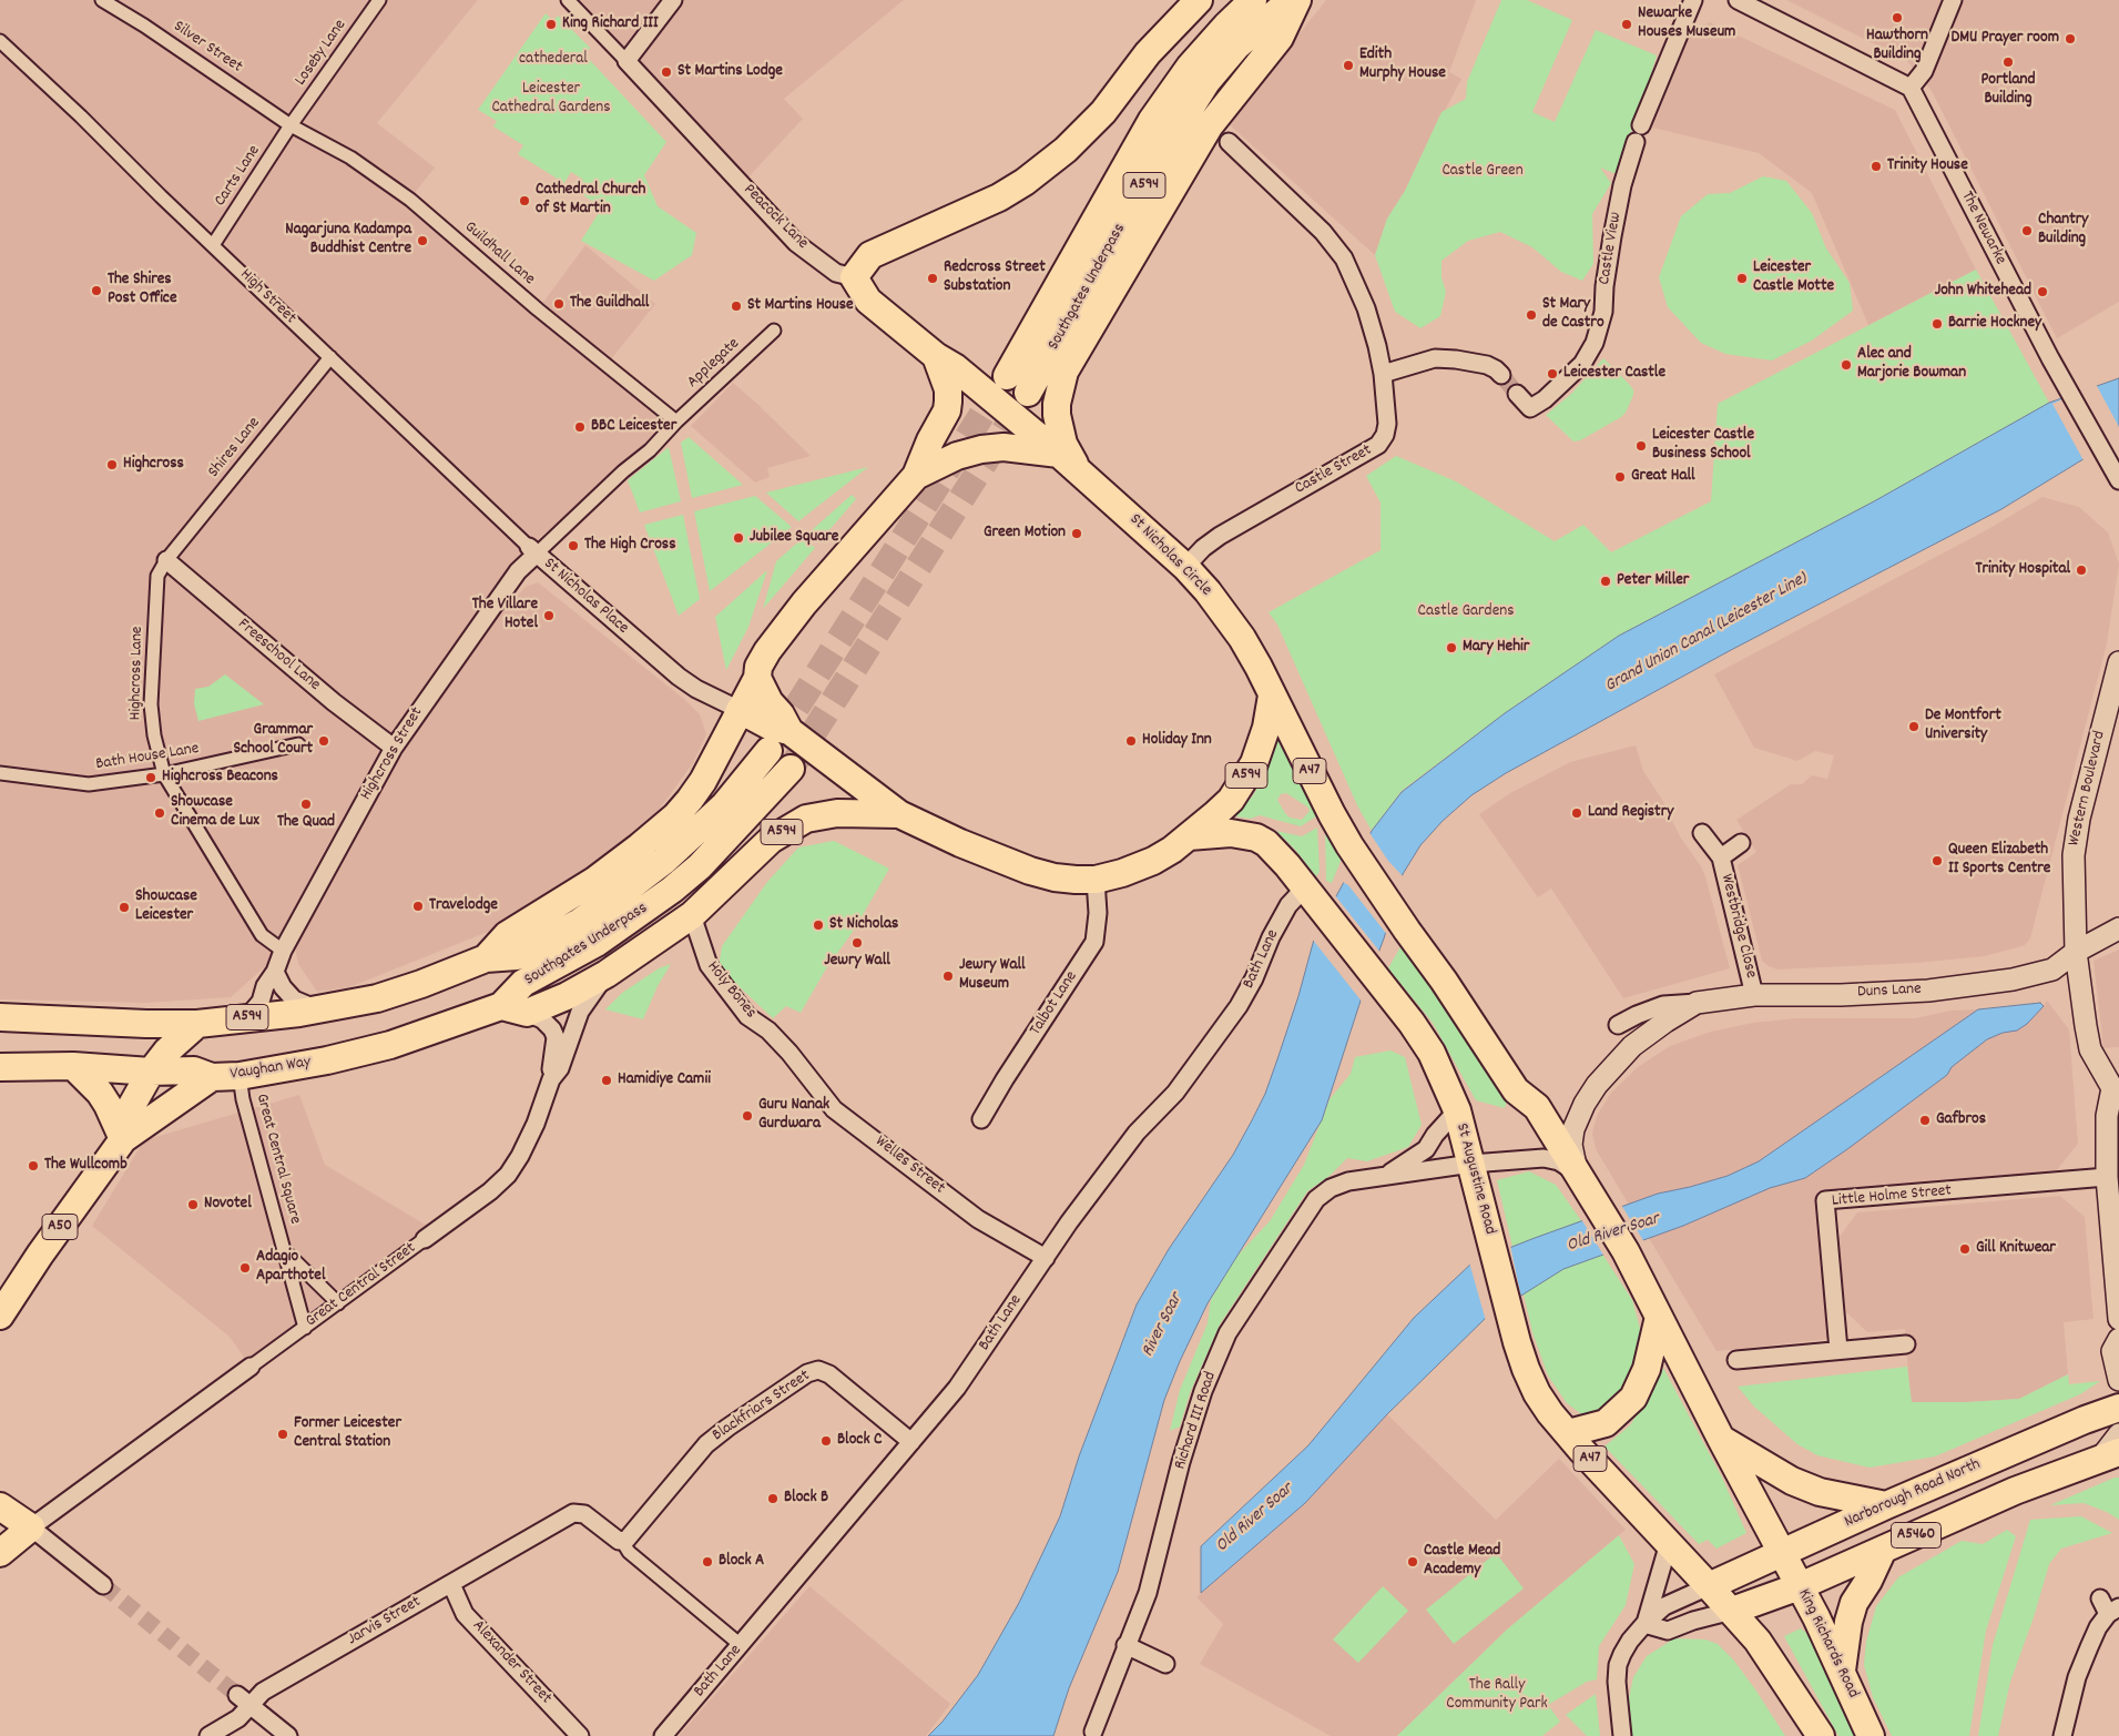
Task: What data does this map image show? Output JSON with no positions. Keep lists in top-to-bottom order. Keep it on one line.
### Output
{"streets":{"main road":["A594","Southgates Underpass","St Nicholas Circle","A47","Vaughan Way","St Augustine Road","A50","Narborough Road North","A5460","King Richards Road"],"street":["Silver Street","Loseby Lane","Carts Lane","Peacock Lane","The Newarke","Castle View","Guildhall Lane","High Street","Applegate","Shires Lane","Castle Street","St Nicholas Place","Freeschool Lane","Highcross Lane","Highcross Street","Bath House Lane","Western Boulevard","Westbridge Close","Bath Lane","Holy Bones","Duns Lane","Talbot Lane","Great Central Square","Welles Street","Little Holme Street","Great Central Street","Blackfriars Street","Richard III Road","Jarvis Street","Alexander Street"]},"crossings":[["Silver Street","Loseby Lane"],["Silver Street","Carts Lane"],["Silver Street","Guildhall Lane"],["Loseby Lane","Carts Lane"],["Loseby Lane","Guildhall Lane"],["Carts Lane","Guildhall Lane"],["Carts Lane","High Street"],["A594","Peacock Lane"],["A594","Southgates Underpass"],["A594","St Nicholas Circle"],["A594","St Nicholas Place"],["A594","Highcross Street"],["A594","A47"],["A594","Holy Bones"],["A594","Talbot Lane"],["A594","St Augustine Road"],["A594","A50"],["A594","Great Central Street"],["Guildhall Lane","Applegate"],["Guildhall Lane","St Nicholas Place"],["Southgates Underpass","Vaughan Way"],["High Street","Shires Lane"],["High Street","St Nicholas Place"],["High Street","Highcross Street"],["Applegate","St Nicholas Place"],["Shires Lane","Freeschool Lane"],["Shires Lane","Highcross Lane"],["Castle Street","St Nicholas Circle"],["St Nicholas Circle","A47"],["St Nicholas Place","Highcross Street"],["Freeschool Lane","Highcross Lane"],["Freeschool Lane","Highcross Street"],["Highcross Lane","Highcross Street"],["Highcross Lane","Bath House Lane"],["A47","Duns Lane"],["A47","St Augustine Road"],["A47","Richard III Road"],["A47","Narborough Road North"],["A47","A5460"],["A47","King Richards Road"],["Western Boulevard","Duns Lane"],["Western Boulevard","Little Holme Street"],["Westbridge Close","Duns Lane"],["Bath Lane","Welles Street"],["Bath Lane","St Augustine Road"],["Bath Lane","Blackfriars Street"],["Holy Bones","Welles Street"],["Duns Lane","Richard III Road"],["Vaughan Way","Great Central Square"],["Vaughan Way","A50"],["Great Central Square","Great Central Street"],["St Augustine Road","Richard III Road"],["St Augustine Road","Narborough Road North"],["Blackfriars Street","Jarvis Street"],["Narborough Road North","King Richards Road"],["A5460","King Richards Road"],["Jarvis Street","Alexander Street"]],"water":["Grand Union Canal (Leicester Line)","Old River Soar","River Soar"],"parks":["cathederal","Leicester Cathedral Gardens","Castle Green","Castle Gardens","The Rally Community Park"],"places":["Hawthorn Building","King Richard III","Newarke Houses Museum","DMU Prayer room","Portland Building","Edith Murphy House","St Martins Lodge","Trinity House","Cathedral Church of St Martin","Chantry Building","Nagarjuna Kadampa Buddhist Centre","Redcross Street Substation","Leicester Castle Motte","The Shires Post Office","John Whitehead","The Guildhall","St Martins House","St Mary de Castro","Barrie Hockney","Alec and Marjorie Bowman","Leicester Castle","BBC Leicester","Leicester Castle Business School","Highcross","Great Hall","Green Motion","Jubilee Square","The High Cross","Trinity Hospital","Peter Miller","The Villare Hotel","Mary Hehir","De Montfort University","Grammar School Court","Holiday Inn","Highcross Beacons","The Quad","Showcase Cinema de Lux","Land Registry","Queen Elizabeth II Sports Centre","Travelodge","Showcase Leicester","St Nicholas","Jewry Wall","Jewry Wall Museum","Hamidiye Camii","Guru Nanak Gurdwara","Gafbros","The Wullcomb","Novotel","Gill Knitwear","Adagio Aparthotel","Former Leicester Central Station","Block C","Block B","Block A","Castle Mead Academy"]}
